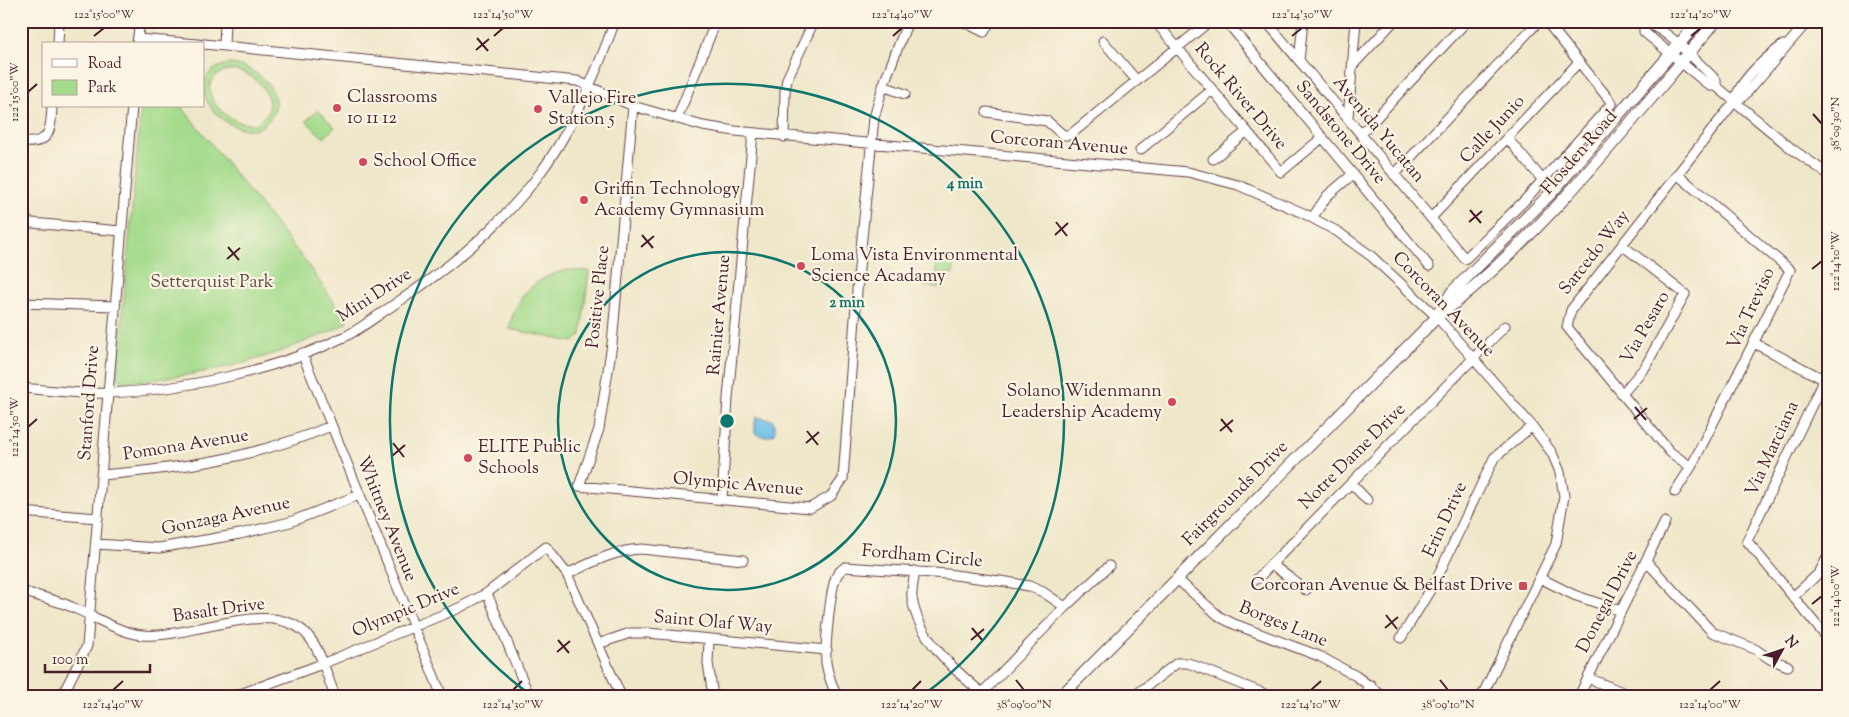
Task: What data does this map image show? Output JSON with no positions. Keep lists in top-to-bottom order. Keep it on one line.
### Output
{"streets":{"main road":["Flosden Road","Fairgrounds Drive"],"street":["Rock River Drive","Avenida Yucatan","Calle Junio","Sandstone Drive","Corcoran Avenue","Sarcedo Way","Mini Drive","Positive Place","Via Treviso","Rainier Avenue","Via Pesaro","Stanford Drive","Pomona Avenue","Via Marciana","Notre Dame Drive","Olympic Avenue","Gonzaga Avenue","Whitney Avenue","Erin Drive","Fordham Circle","Donegal Drive","Basalt Drive","Olympic Drive","Saint Olaf Way","Borges Lane"]},"crossings":[["Rock River Drive","Sandstone Drive"],["Avenida Yucatan","Calle Junio"],["Corcoran Avenue","Mini Drive"],["Corcoran Avenue","Positive Place"],["Corcoran Avenue","Rainier Avenue"],["Corcoran Avenue","Notre Dame Drive"],["Corcoran Avenue","Olympic Avenue"],["Corcoran Avenue","Fairgrounds Drive"],["Corcoran Avenue","Erin Drive"],["Flosden Road","Fairgrounds Drive"],["Sarcedo Way","Via Treviso"],["Sarcedo Way","Via Pesaro"],["Mini Drive","Stanford Drive"],["Mini Drive","Whitney Avenue"],["Positive Place","Olympic Avenue"],["Rainier Avenue","Olympic Avenue"],["Stanford Drive","Pomona Avenue"],["Stanford Drive","Gonzaga Avenue"],["Stanford Drive","Basalt Drive"],["Pomona Avenue","Whitney Avenue"],["Fairgrounds Drive","Borges Lane"],["Gonzaga Avenue","Whitney Avenue"],["Whitney Avenue","Olympic Drive"],["Fordham Circle","Saint Olaf Way"],["Basalt Drive","Olympic Drive"]],"parks":["Setterquist Park"],"places":{"other":["Classrooms 10 11 12","Vallejo Fire Station 5","School Office","Griffin Technology Academy Gymnasium","Loma Vista Environmental Science Acadamy","Solano Widenmann Leadership Academy","ELITE Public Schools"],"transit":["Corcoran Avenue & Belfast Drive"]},"legend":["Road","Park"],"scale_bar":"100 m","north":"top right","coordinates":["122°15'00\"W","122°14'50\"W","122°14'40\"W","122°14'30\"W","122°14'20\"W","38°09'30\"N","122°14'10\"W","122°14'00\"W","38°09'00\"N","38°09'10\"N"],"rings":["4 min","2 min"]}
